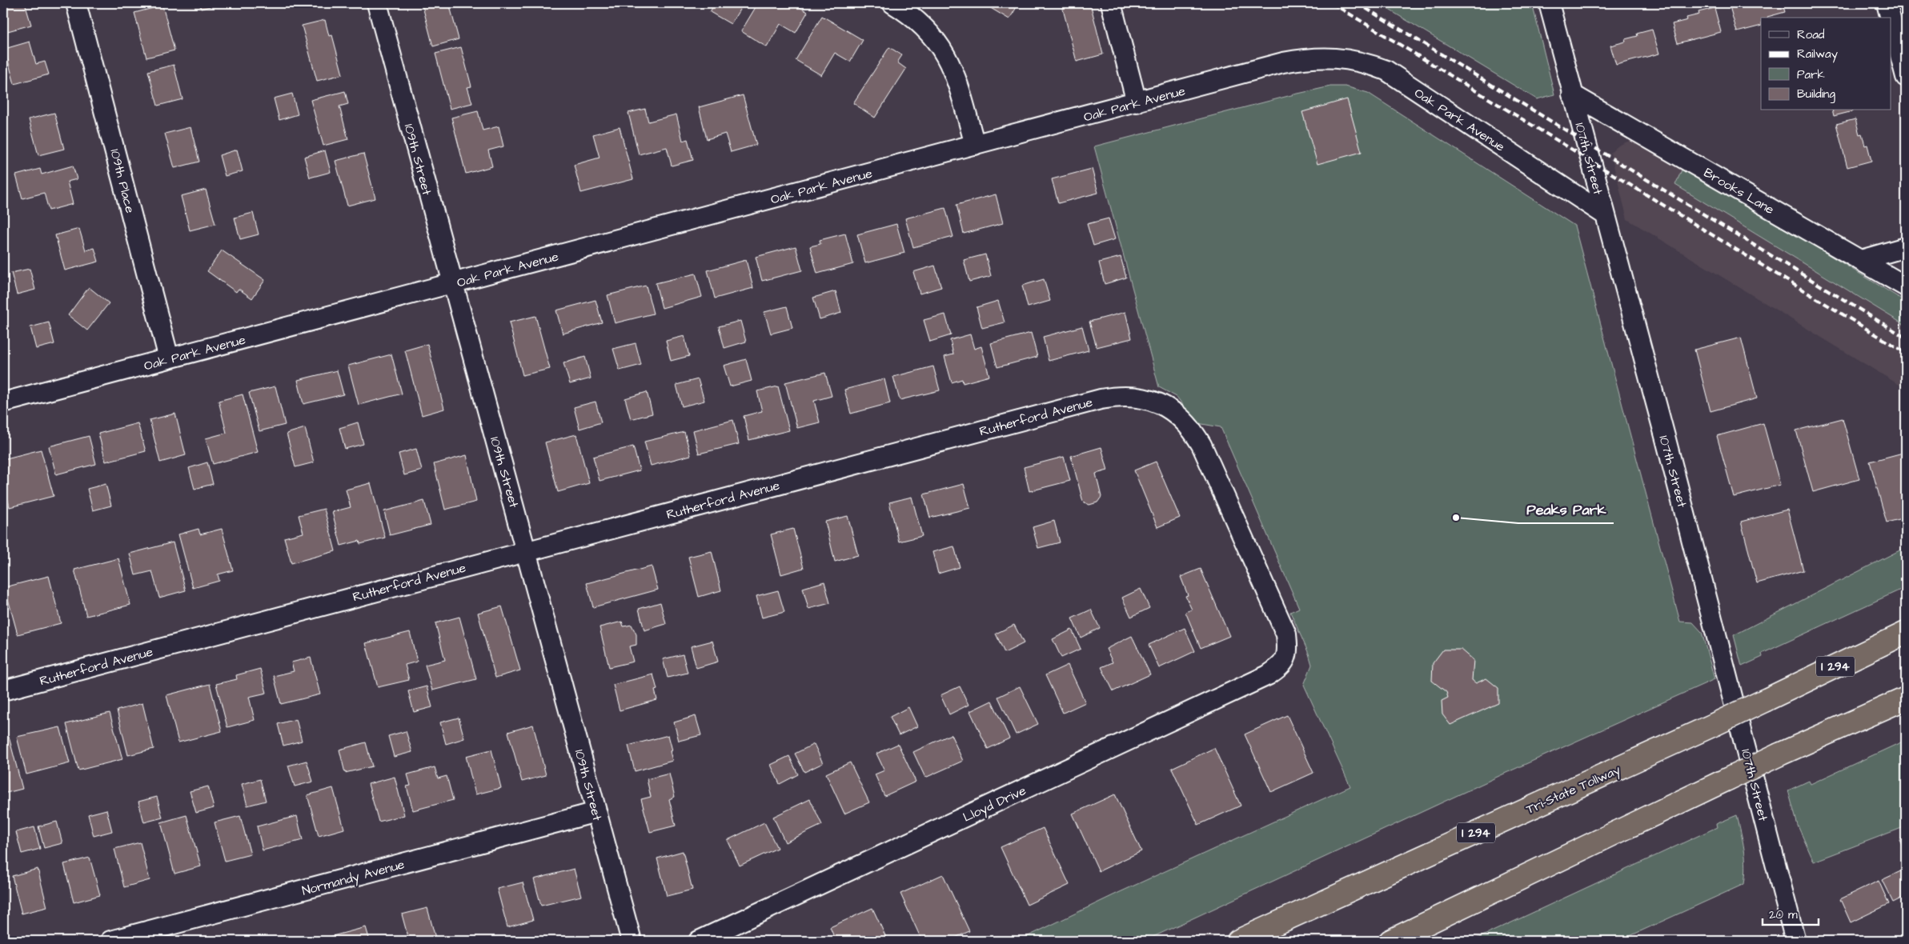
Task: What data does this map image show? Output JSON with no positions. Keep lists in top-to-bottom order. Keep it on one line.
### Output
{"streets":{"highway":["I 294","Tri-State Tollway"],"street":["Oak Park Avenue","107th Street","109th Street","109th Place","Brooks Lane","Rutherford Avenue","Lloyd Drive","Normandy Avenue"]},"crossings":[["Oak Park Avenue","107th Street"],["Oak Park Avenue","109th Street"],["Oak Park Avenue","109th Place"],["107th Street","Brooks Lane"],["109th Street","Rutherford Avenue"],["109th Street","Normandy Avenue"],["Rutherford Avenue","Lloyd Drive"]],"places":["Peaks Park"],"legend":["Road","Railway","Park","Building"],"scale_bar":"20 m"}
